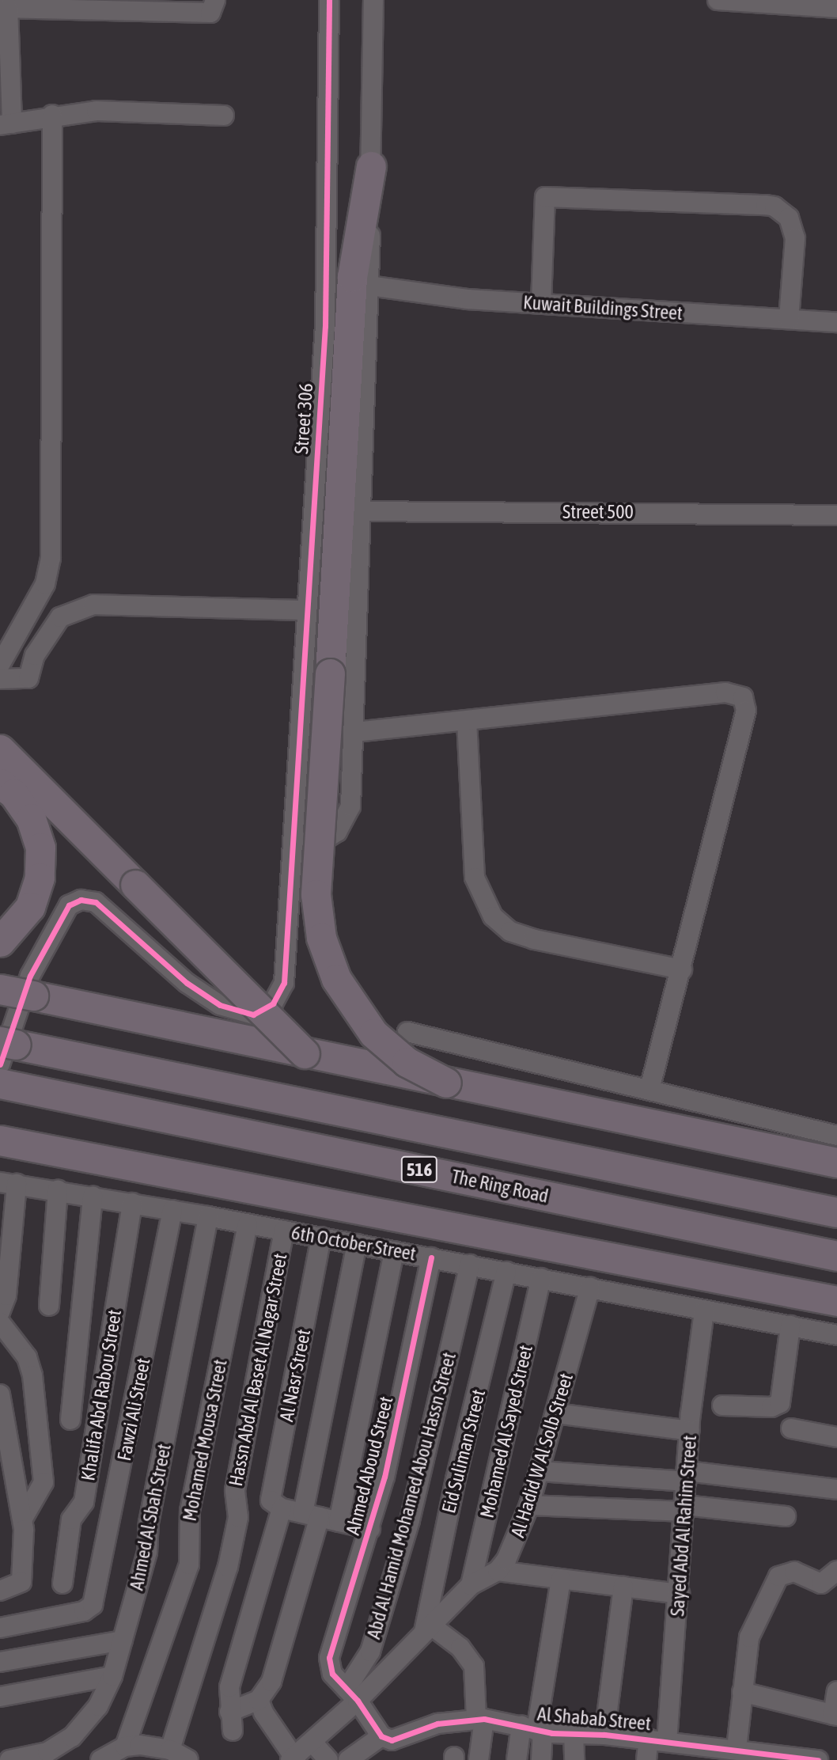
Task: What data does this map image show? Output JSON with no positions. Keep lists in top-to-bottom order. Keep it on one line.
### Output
{"streets":{"highway":["516","The Ring Road"],"street":["Kuwait Buildings Street","Street 306","Street 500","6th October Street","Hassn Abd Al Baset Al Nagar Street","Al Nasr Street","Khalifa Abd Rabou Street","Fawzi Ali Street","Mohamed Al Sayed Street","Mohamed Mousa Street","Eid Suliman Street","Al Hadid W Al Solb Street","Ahmed Aboud Street","Abd Al Hamid Mohamed Abou Hassn Street","Ahmed Al Sbah Street","Sayed Abd Al Rahim Street","Al Shabab Street"]},"crossings":[["Street 306","516"],["Street 306","The Ring Road"],["516","The Ring Road"],["6th October Street","Hassn Abd Al Baset Al Nagar Street"],["6th October Street","Al Nasr Street"],["6th October Street","Khalifa Abd Rabou Street"],["6th October Street","Fawzi Ali Street"],["6th October Street","Mohamed Al Sayed Street"],["6th October Street","Mohamed Mousa Street"],["6th October Street","Eid Suliman Street"],["6th October Street","Al Hadid W Al Solb Street"],["6th October Street","Ahmed Aboud Street"],["6th October Street","Abd Al Hamid Mohamed Abou Hassn Street"],["6th October Street","Ahmed Al Sbah Street"],["6th October Street","Sayed Abd Al Rahim Street"],["Mohamed Al Sayed Street","Al Hadid W Al Solb Street"],["Eid Suliman Street","Al Hadid W Al Solb Street"],["Al Hadid W Al Solb Street","Ahmed Aboud Street"],["Al Hadid W Al Solb Street","Abd Al Hamid Mohamed Abou Hassn Street"],["Ahmed Aboud Street","Abd Al Hamid Mohamed Abou Hassn Street"],["Sayed Abd Al Rahim Street","Al Shabab Street"]]}
